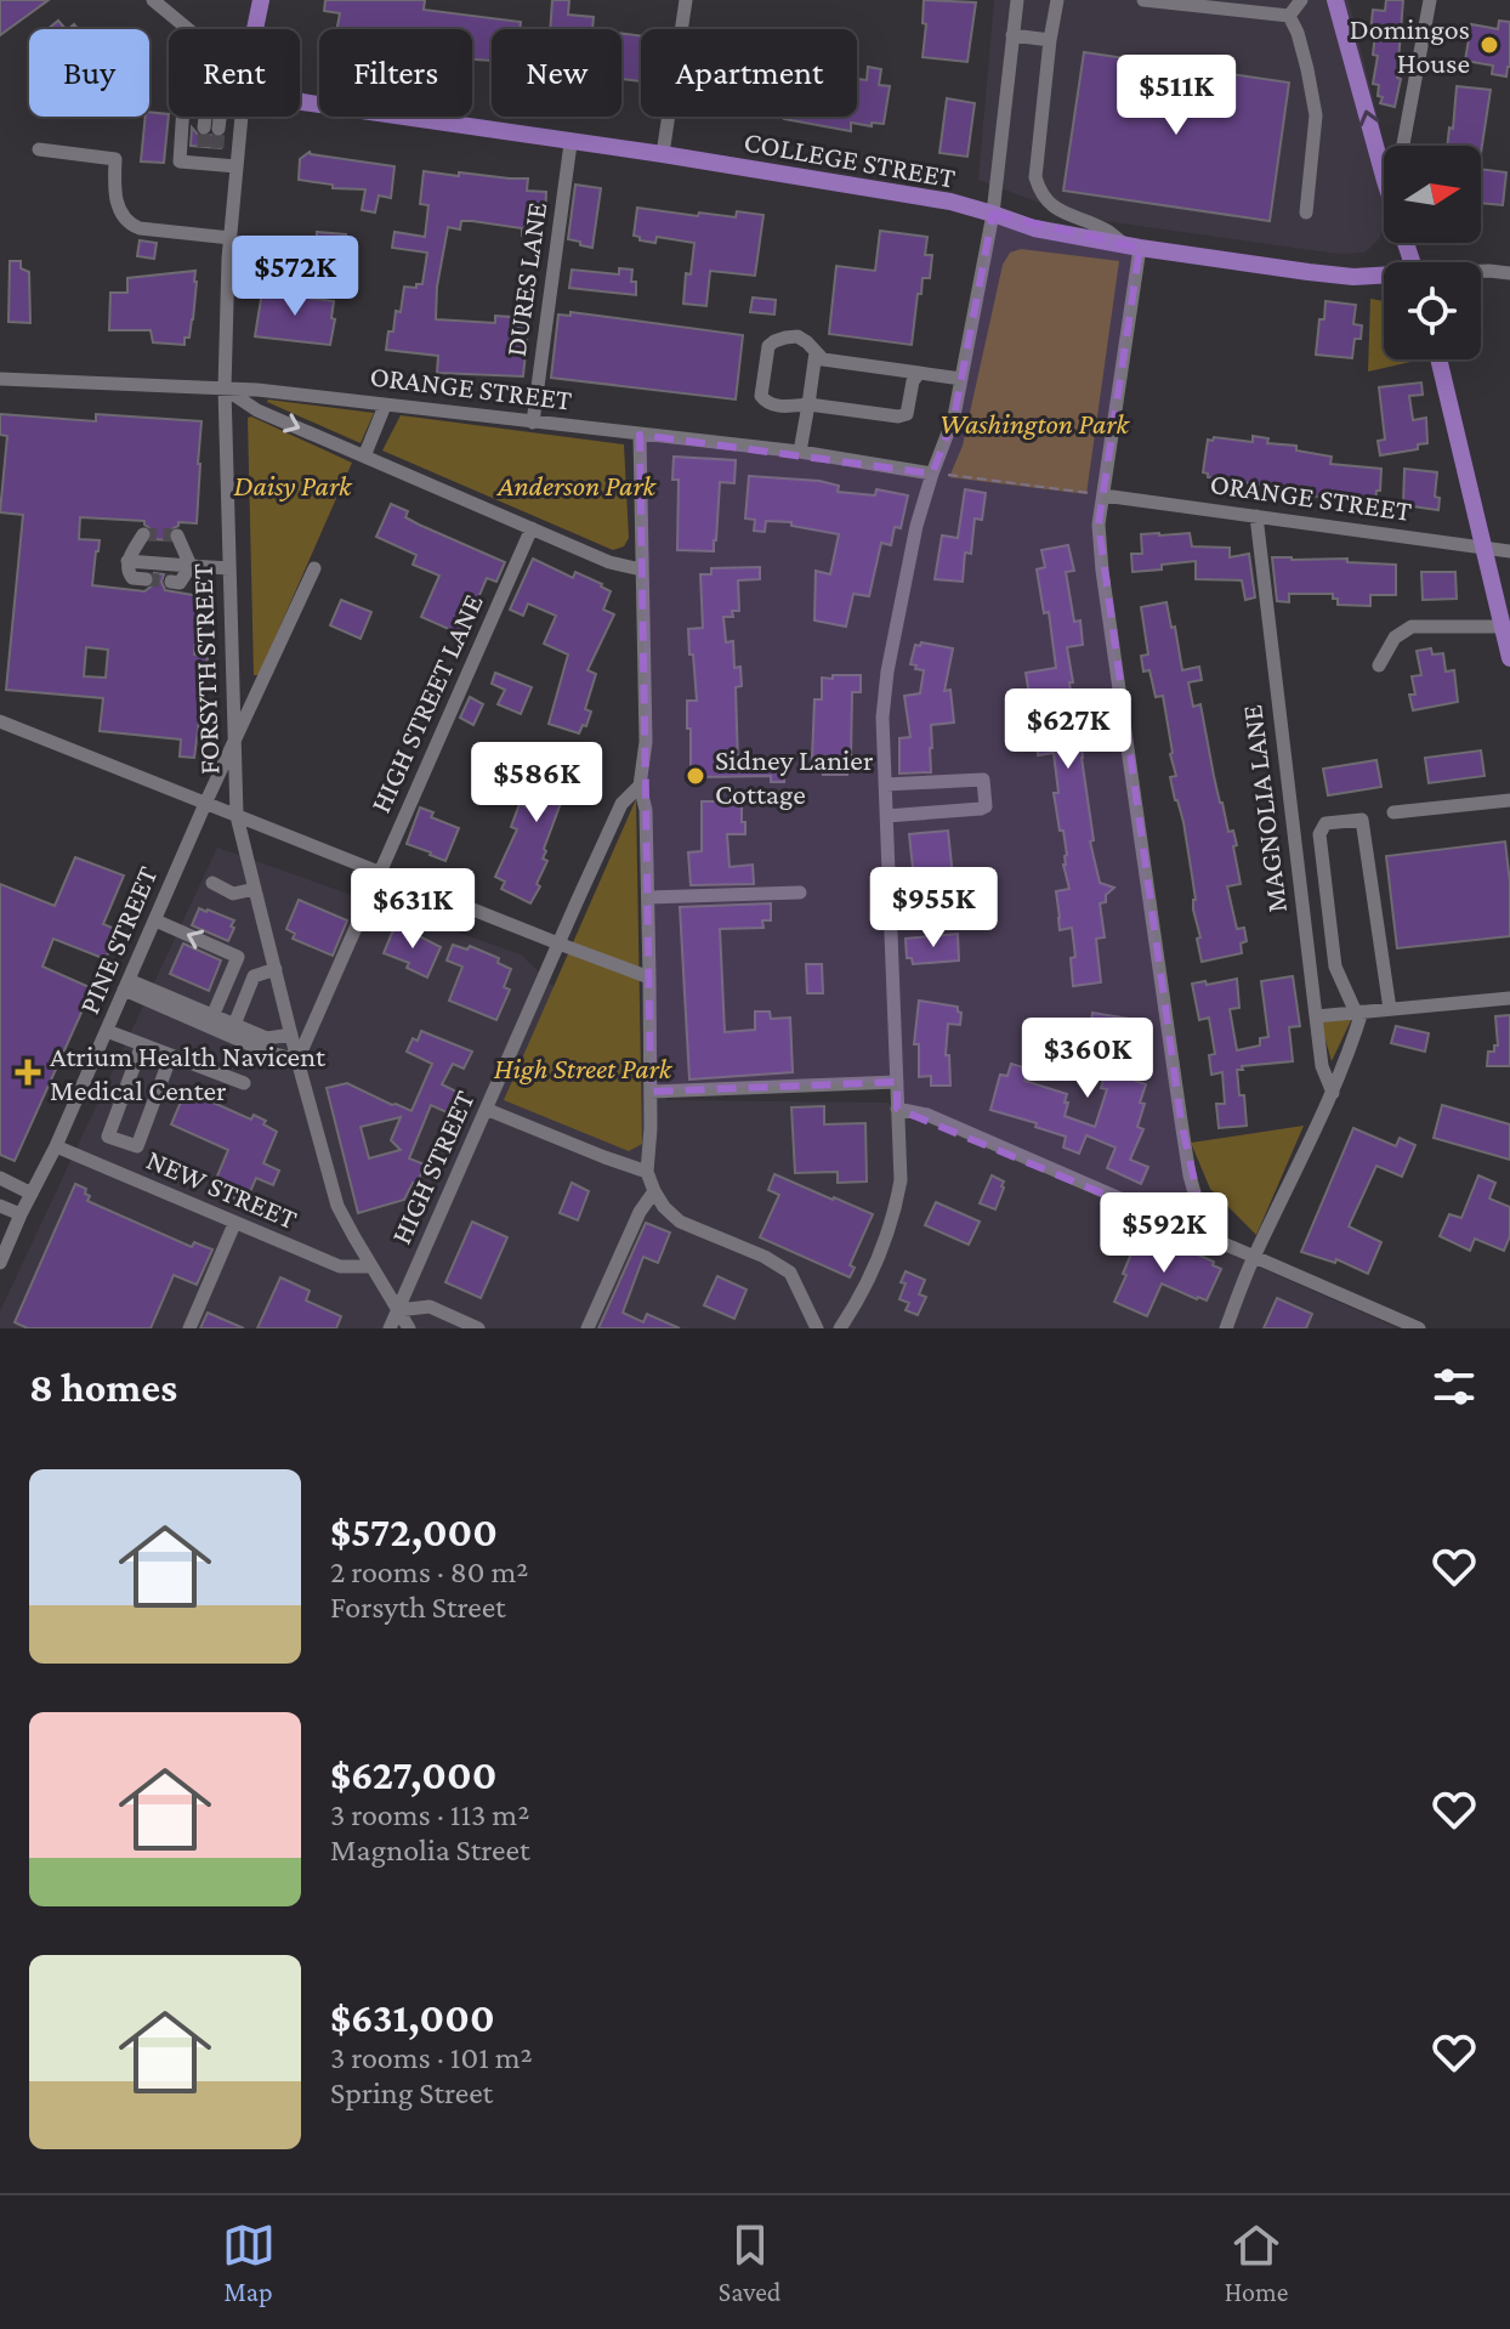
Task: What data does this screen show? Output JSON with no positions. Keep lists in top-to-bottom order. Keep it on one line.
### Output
{"streets":{"main road":["COLLEGE STREET","FORSYTH STREET"],"street":["DURES LANE","ORANGE STREET","HIGH STREET LANE","MAGNOLIA LANE","PINE STREET","HIGH STREET","NEW STREET"]},"crossings":[["COLLEGE STREET","DURES LANE"],["DURES LANE","ORANGE STREET"],["ORANGE STREET","FORSYTH STREET"],["ORANGE STREET","MAGNOLIA LANE"],["ORANGE STREET","HIGH STREET"],["FORSYTH STREET","HIGH STREET LANE"],["FORSYTH STREET","PINE STREET"],["FORSYTH STREET","HIGH STREET"],["FORSYTH STREET","NEW STREET"],["PINE STREET","NEW STREET"]],"parks":["Washington Park","Daisy Park","Anderson Park","High Street Park"],"places":{"other":["Domingos House","Sidney Lanier Cottage"],"health":["Atrium Health Navicent Medical Center"]},"north":"right","page":{"chip":["Buy","Rent","Filters","New","Apartment"],"price":["$511K","$572K","$627K","$586K","$955K","$631K","$360K","$592K"],"heading":"8 homes","list":[{"name":"$572,000","note":"2 rooms · 80 m² · Forsyth Street"},{"name":"$627,000","note":"3 rooms · 113 m² · Magnolia Street"},{"name":"$631,000","note":"3 rooms · 101 m² · Spring Street"}],"tabs":["Map","Saved","Home"]}}
